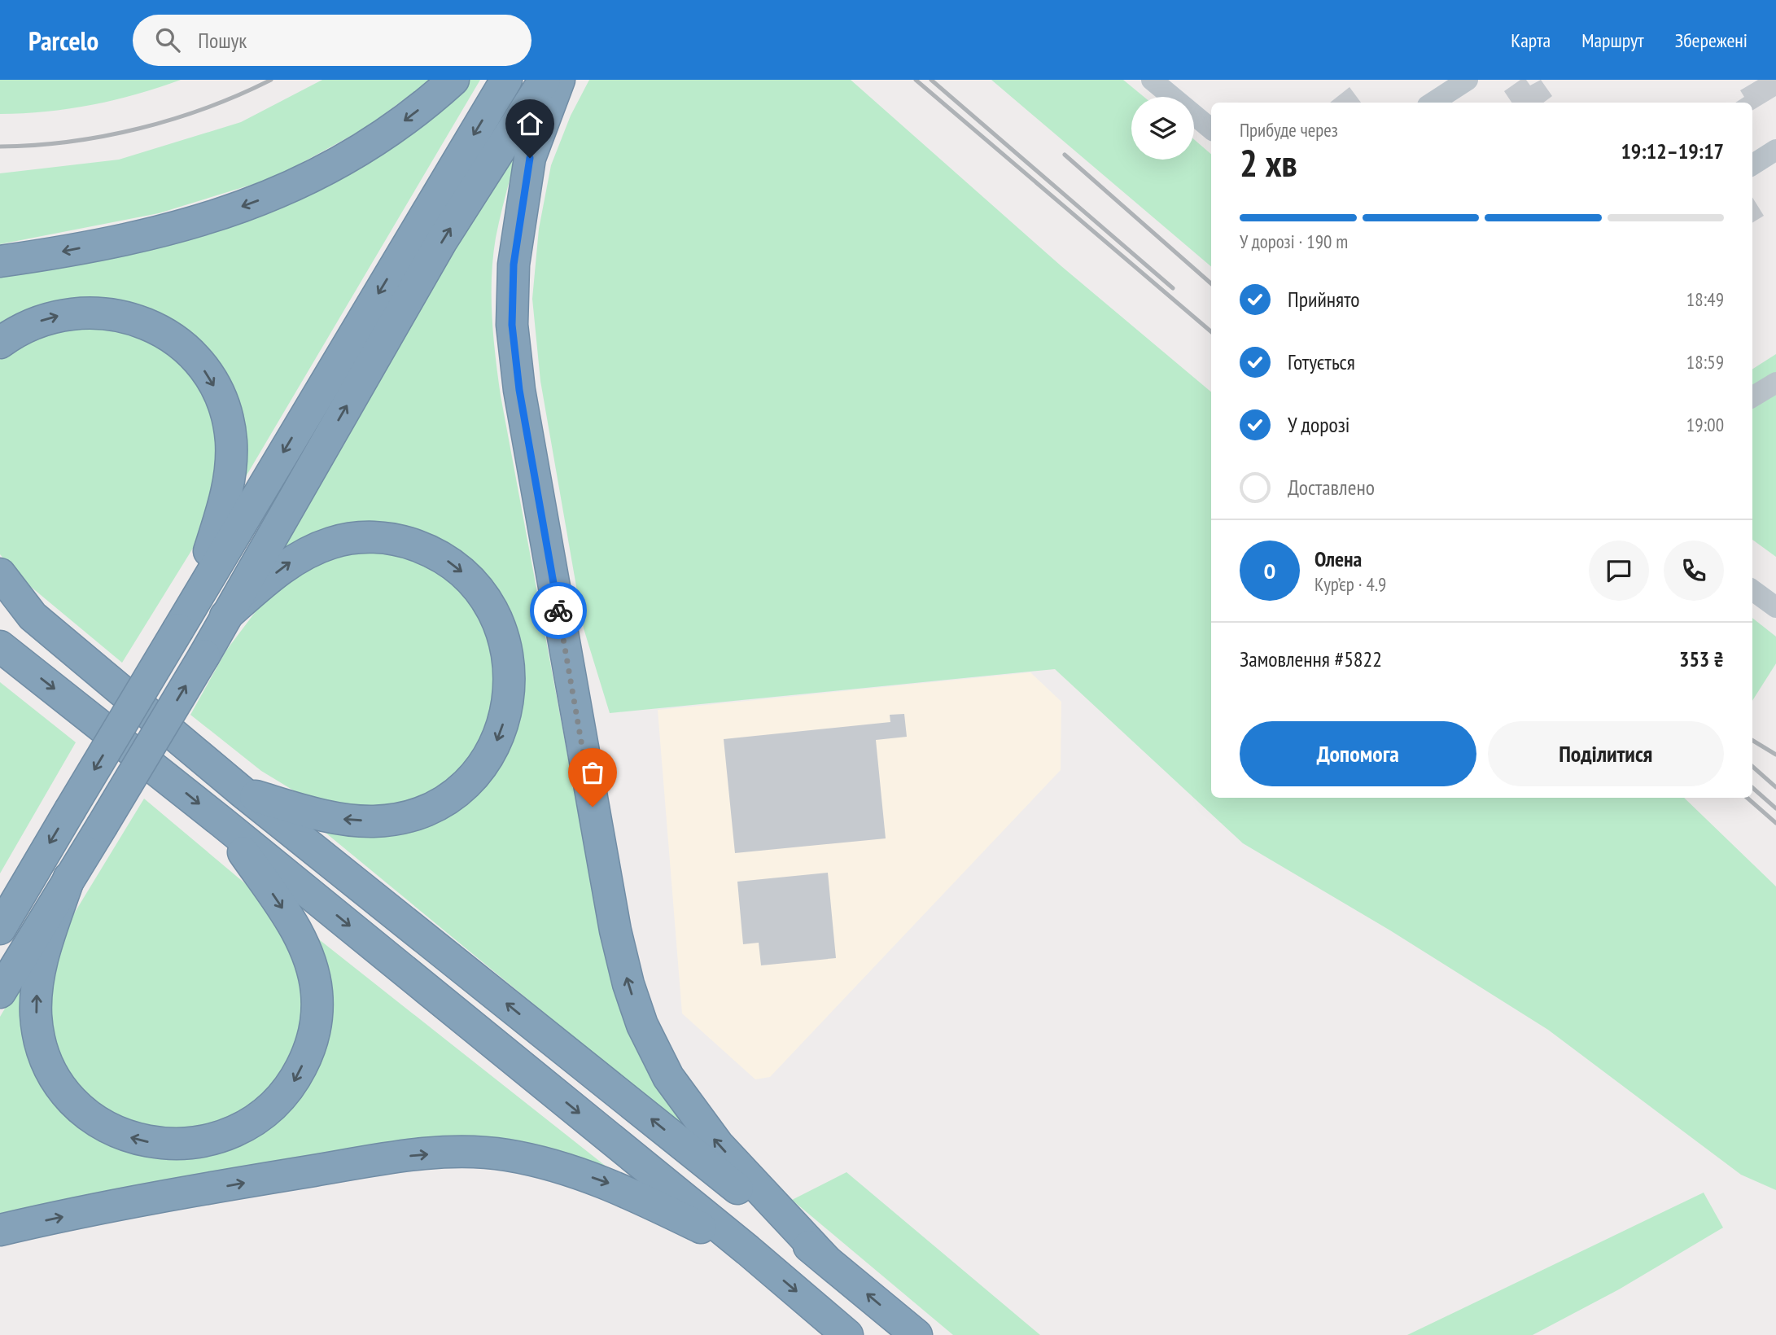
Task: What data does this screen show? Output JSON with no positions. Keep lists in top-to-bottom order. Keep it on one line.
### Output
{"page":{"header":"Parcelo","search":"Пошук","nav":["Карта","Маршрут","Збережені"],"heading":["2 хв","Прибуде через","19:12–19:17"],"panel":["Олена","Кур’єр · 4.9","Замовлення #5822","353 ₴"],"bar":"У дорозі · 190 m","list":[["Прийнято","18:49"],["Готується","18:59"],["У дорозі","19:00"],"Доставлено"],"round":"О","buttons":["Допомога","Поділитися"]}}
